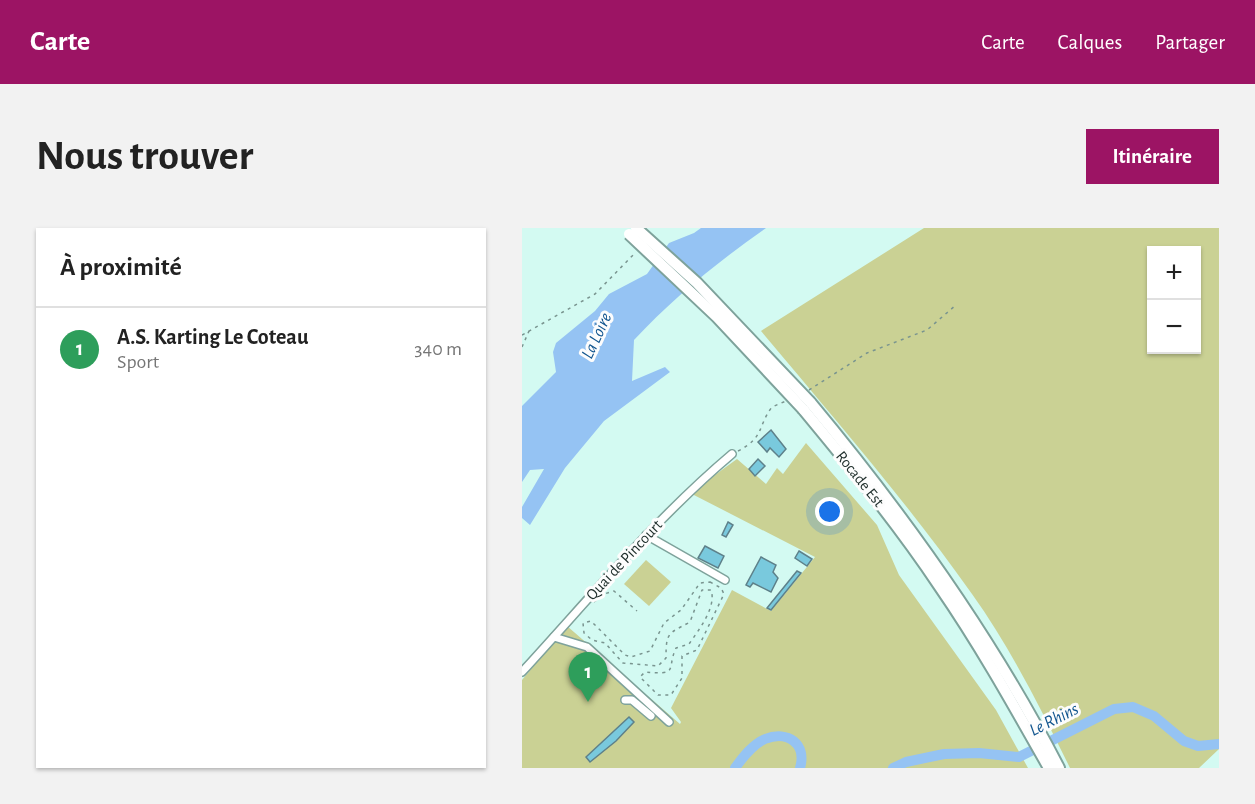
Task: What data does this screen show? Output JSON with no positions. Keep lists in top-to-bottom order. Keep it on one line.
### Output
{"streets":{"highway":["Rocade Est"],"street":["Quai de Pincourt"]},"water":["La Loire","Le Rhins"],"page":{"header":"Carte","nav":["Carte","Calques","Partager"],"buttons":"Itinéraire","title":"Nous trouver","heading":"À proximité","map_buttons":["+","−"],"list":[{"mark":"1","name":"A.S. Karting Le Coteau","note":"Sport","value":"340 m"}],"pins":"1"}}
